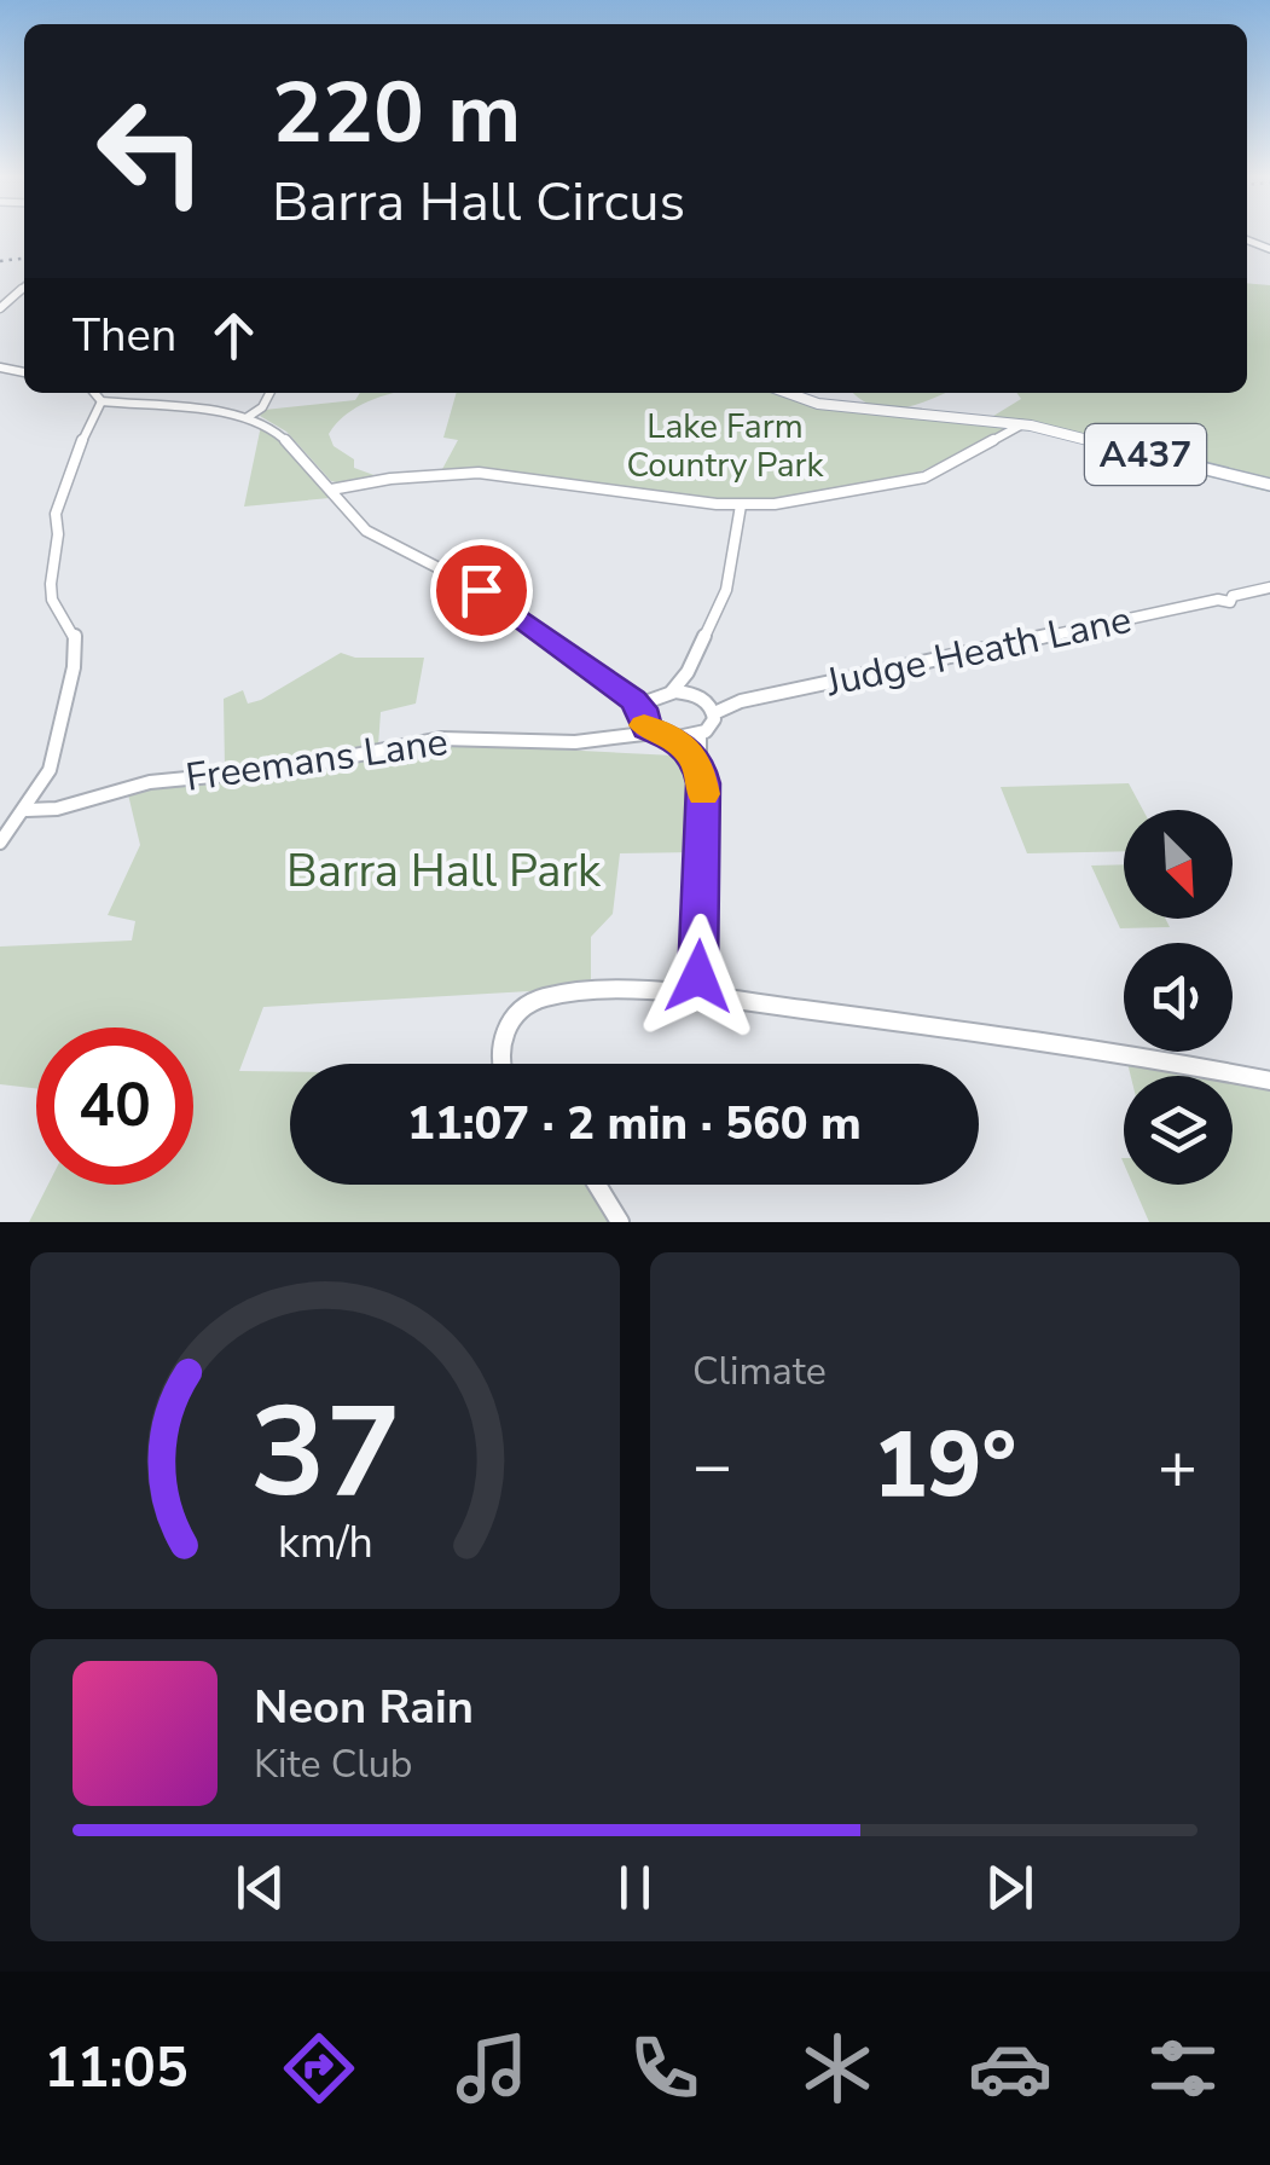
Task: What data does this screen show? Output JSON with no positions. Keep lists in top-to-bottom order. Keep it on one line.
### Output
{"streets":{"main road":["A437"],"street":["Judge Heath Lane","Freemans Lane"]},"crossings":[["Judge Heath Lane","Freemans Lane"]],"parks":["Lake Farm Country Park","Barra Hall Park"],"north":"bottom right","page":{"turn":["220 m","Barra Hall Circus"],"then":"Then","limit":"40","trip":"11:07 · 2 min · 560 m","tile":"Climate","heat":["−","19°","+"],"song":["Neon Rain","Kite Club"],"tabs":"11:05","gauge":["37","km/h"]}}
